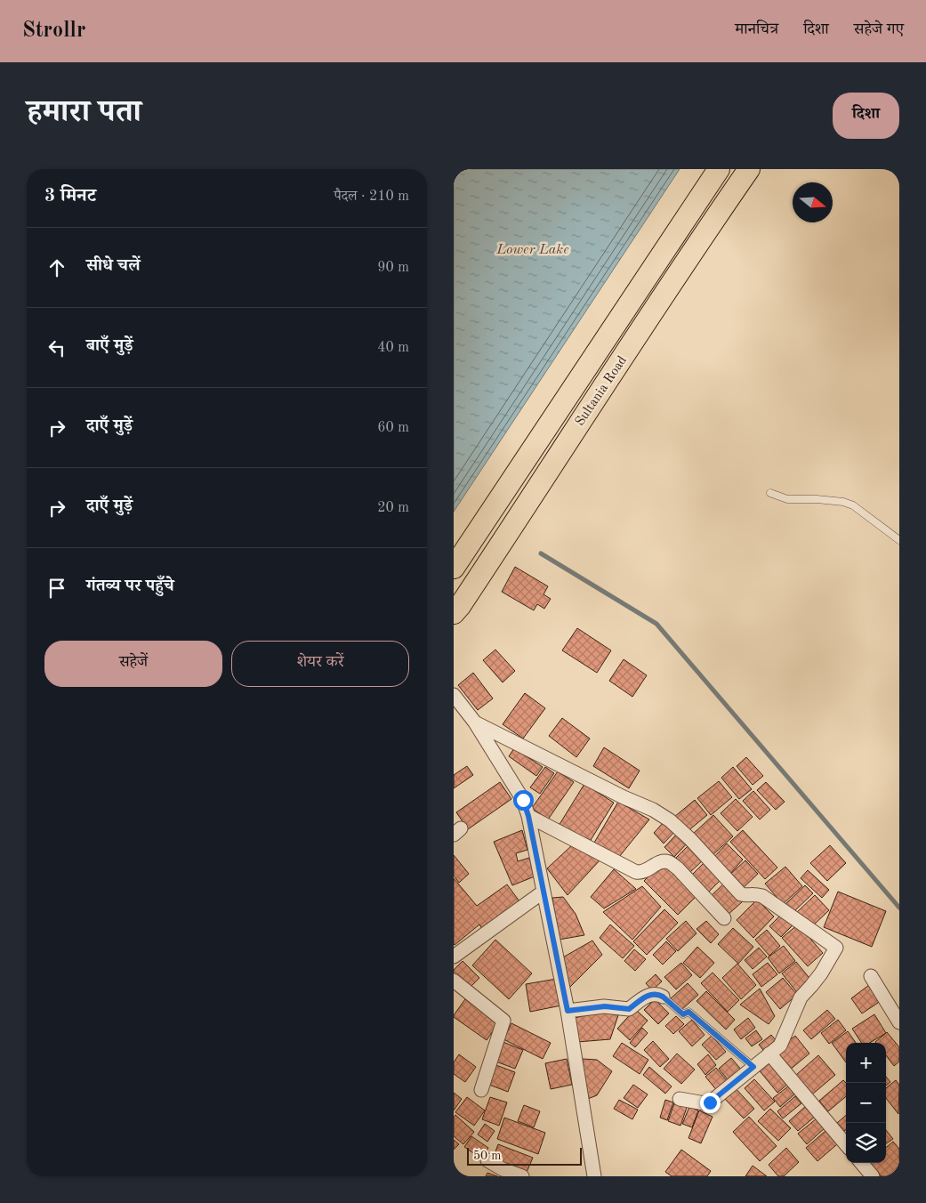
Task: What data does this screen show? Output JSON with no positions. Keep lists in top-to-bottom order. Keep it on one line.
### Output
{"streets":{"main road":["Sultania Road"]},"water":["Lower Lake"],"scale_bar":"50 m","north":"right","page":{"header":"Strollr","nav":["मानचित्र","दिशा","सहेजे गए"],"title":"हमारा पता","buttons":["दिशा",["सहेजें","शेयर करें"]],"heading":["3 मिनट","पैदल · 210 m"],"list":[["सीधे चलें","90 m"],["बाएँ मुड़ें","40 m"],["दाएँ मुड़ें","60 m"],["दाएँ मुड़ें","20 m"],"गंतव्य पर पहुँचे"],"map_buttons":["+","−"],"scale":"50 m"}}
